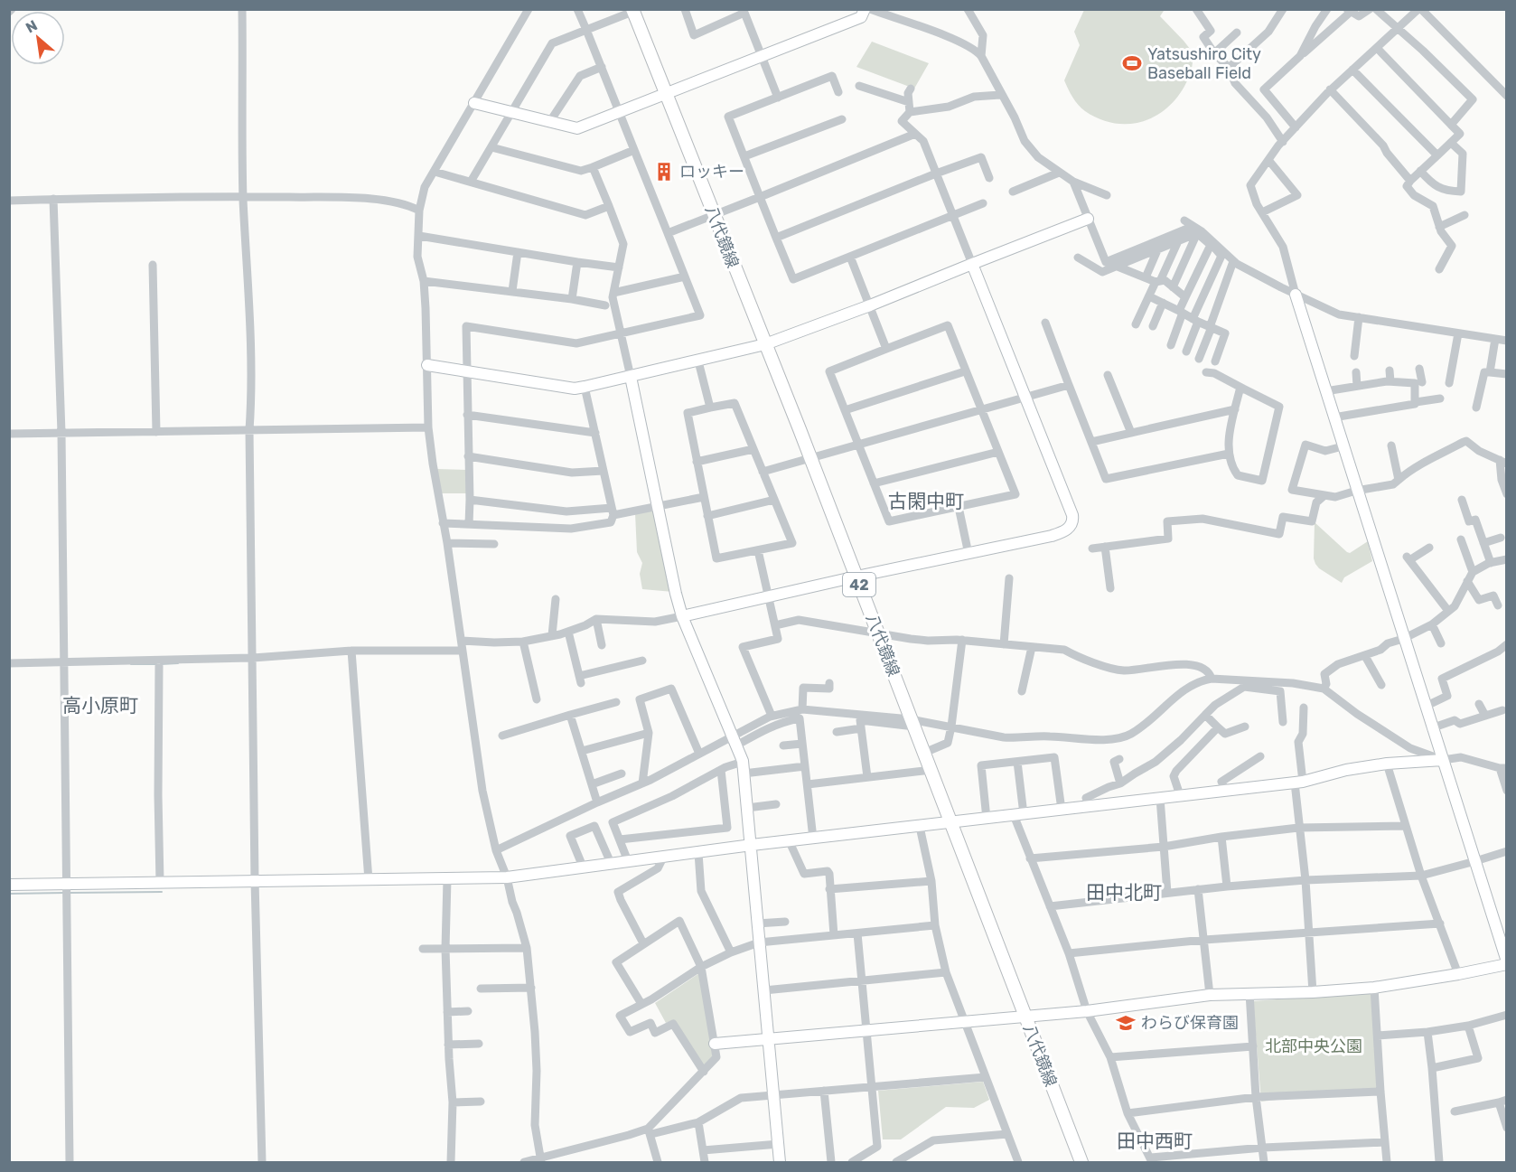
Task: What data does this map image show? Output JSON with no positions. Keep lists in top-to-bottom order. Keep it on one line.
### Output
{"streets":{"main road":["八代鏡線","42"]},"districts":["古閑中町","高小原町","田中北町","田中西町"],"parks":["北部中央公園"],"places":{"sports":["Yatsushiro City Baseball Field"],"building":["ロッキー"],"school or university":["わらび保育園"]},"north":"top left"}
